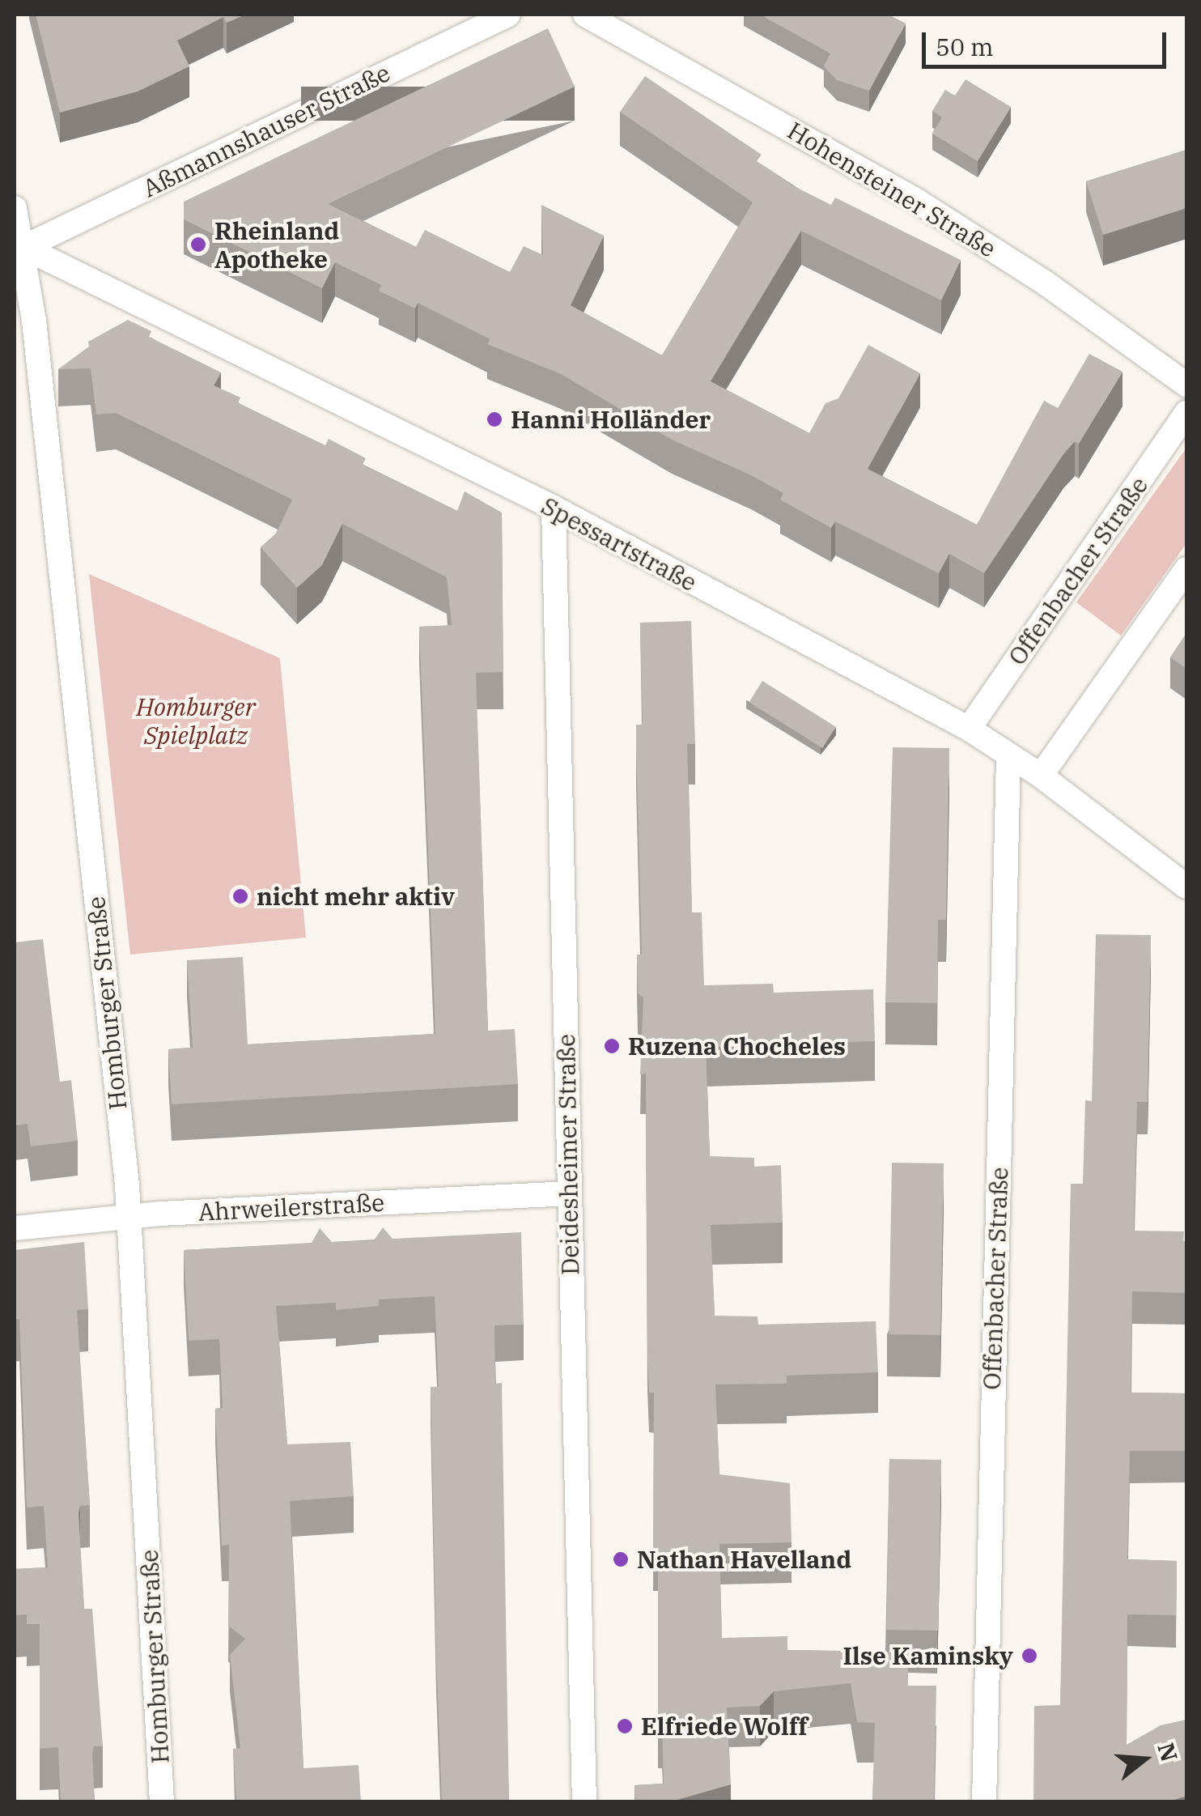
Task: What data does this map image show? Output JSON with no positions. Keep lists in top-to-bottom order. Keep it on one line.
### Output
{"streets":{"street":["Aßmannshauser Straße","Hohensteiner Straße","Spessartstraße","Offenbacher Straße","Homburger Straße","Deidesheimer Straße","Ahrweilerstraße"]},"crossings":[["Aßmannshauser Straße","Spessartstraße"],["Aßmannshauser Straße","Homburger Straße"],["Spessartstraße","Offenbacher Straße"],["Spessartstraße","Homburger Straße"],["Spessartstraße","Deidesheimer Straße"],["Homburger Straße","Ahrweilerstraße"],["Deidesheimer Straße","Ahrweilerstraße"]],"parks":["Homburger Spielplatz"],"places":["Rheinland Apotheke","Hanni Holländer","nicht mehr aktiv","Ruzena Chocheles","Nathan Havelland","Ilse Kaminsky","Elfriede Wolff"],"scale_bar":"50 m","north":"right"}
